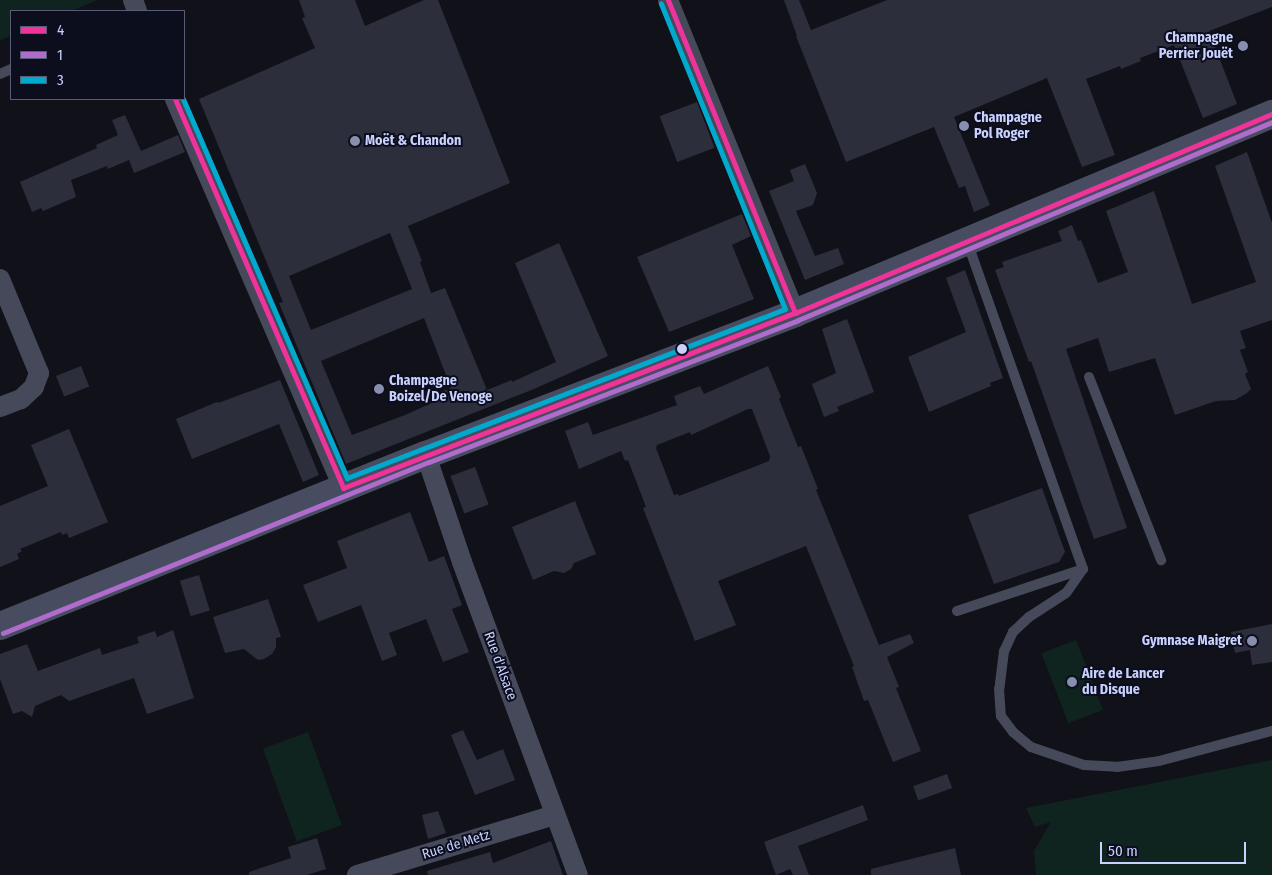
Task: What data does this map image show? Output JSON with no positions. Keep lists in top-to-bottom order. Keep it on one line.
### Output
{"streets":{"street":["Rue d'Alsace","Rue de Metz"]},"crossings":[["Rue d'Alsace","Rue de Metz"]],"places":["Champagne Perrier Jouët","Champagne Pol Roger","Moёt & Chandon","Champagne Boizel/De Venoge","Gymnase Maigret","Aire de Lancer du Disque"],"lines":["transit line 4","transit line 3","transit line 1"],"legend":["4","1","3"],"scale_bar":"50 m"}
